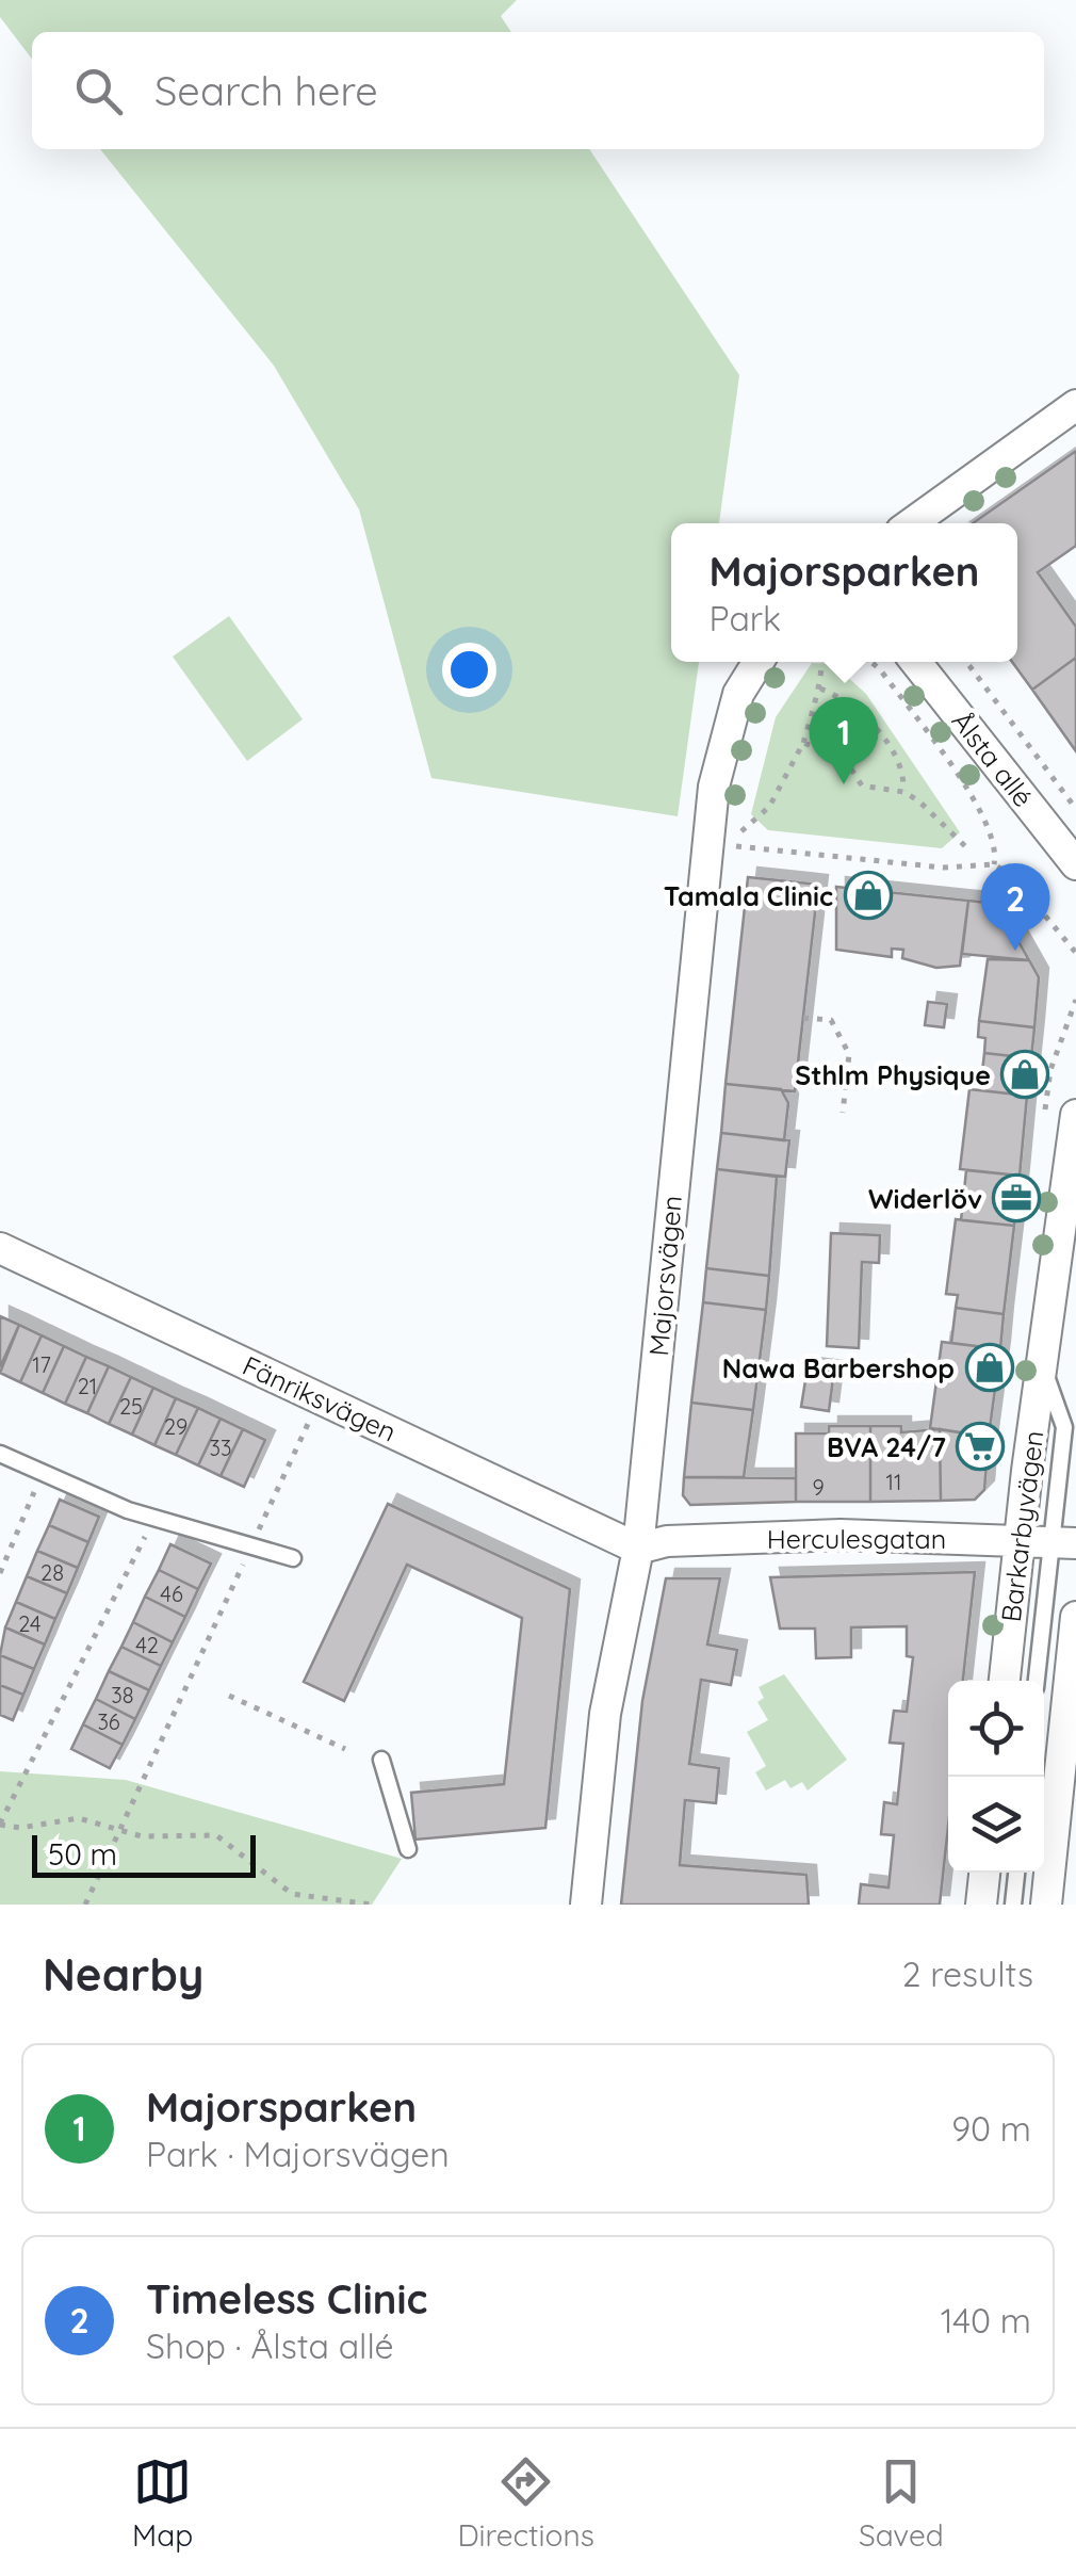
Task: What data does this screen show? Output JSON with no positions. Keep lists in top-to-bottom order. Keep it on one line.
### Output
{"streets":{"street":["Ålsta allé","Majorsvägen","Fänriksvägen","Barkarbyvägen","Herculesgatan"]},"crossings":[["Majorsvägen","Fänriksvägen"],["Majorsvägen","Herculesgatan"],["Fänriksvägen","Herculesgatan"],["Barkarbyvägen","Herculesgatan"]],"places":{"shop":["Tamala Clinic","Sthlm Physique","Nawa Barbershop"],"office":["Widerlöv"],"supermarket":["BVA 24/7"]},"house_numbers":["17","21","25","29","33","11","9","28","46","24","42","38","36"],"scale_bar":"50 m","page":{"search":"Search here","popup":["Majorsparken","Park"],"pins":["1","2"],"scale":"50 m","heading":["Nearby","2 results"],"list":[{"mark":"1","name":"Majorsparken","note":"Park · Majorsvägen","value":"90 m"},{"mark":"2","name":"Timeless Clinic","note":"Shop · Ålsta allé","value":"140 m"}],"nav":["Map","Directions","Saved"]}}
